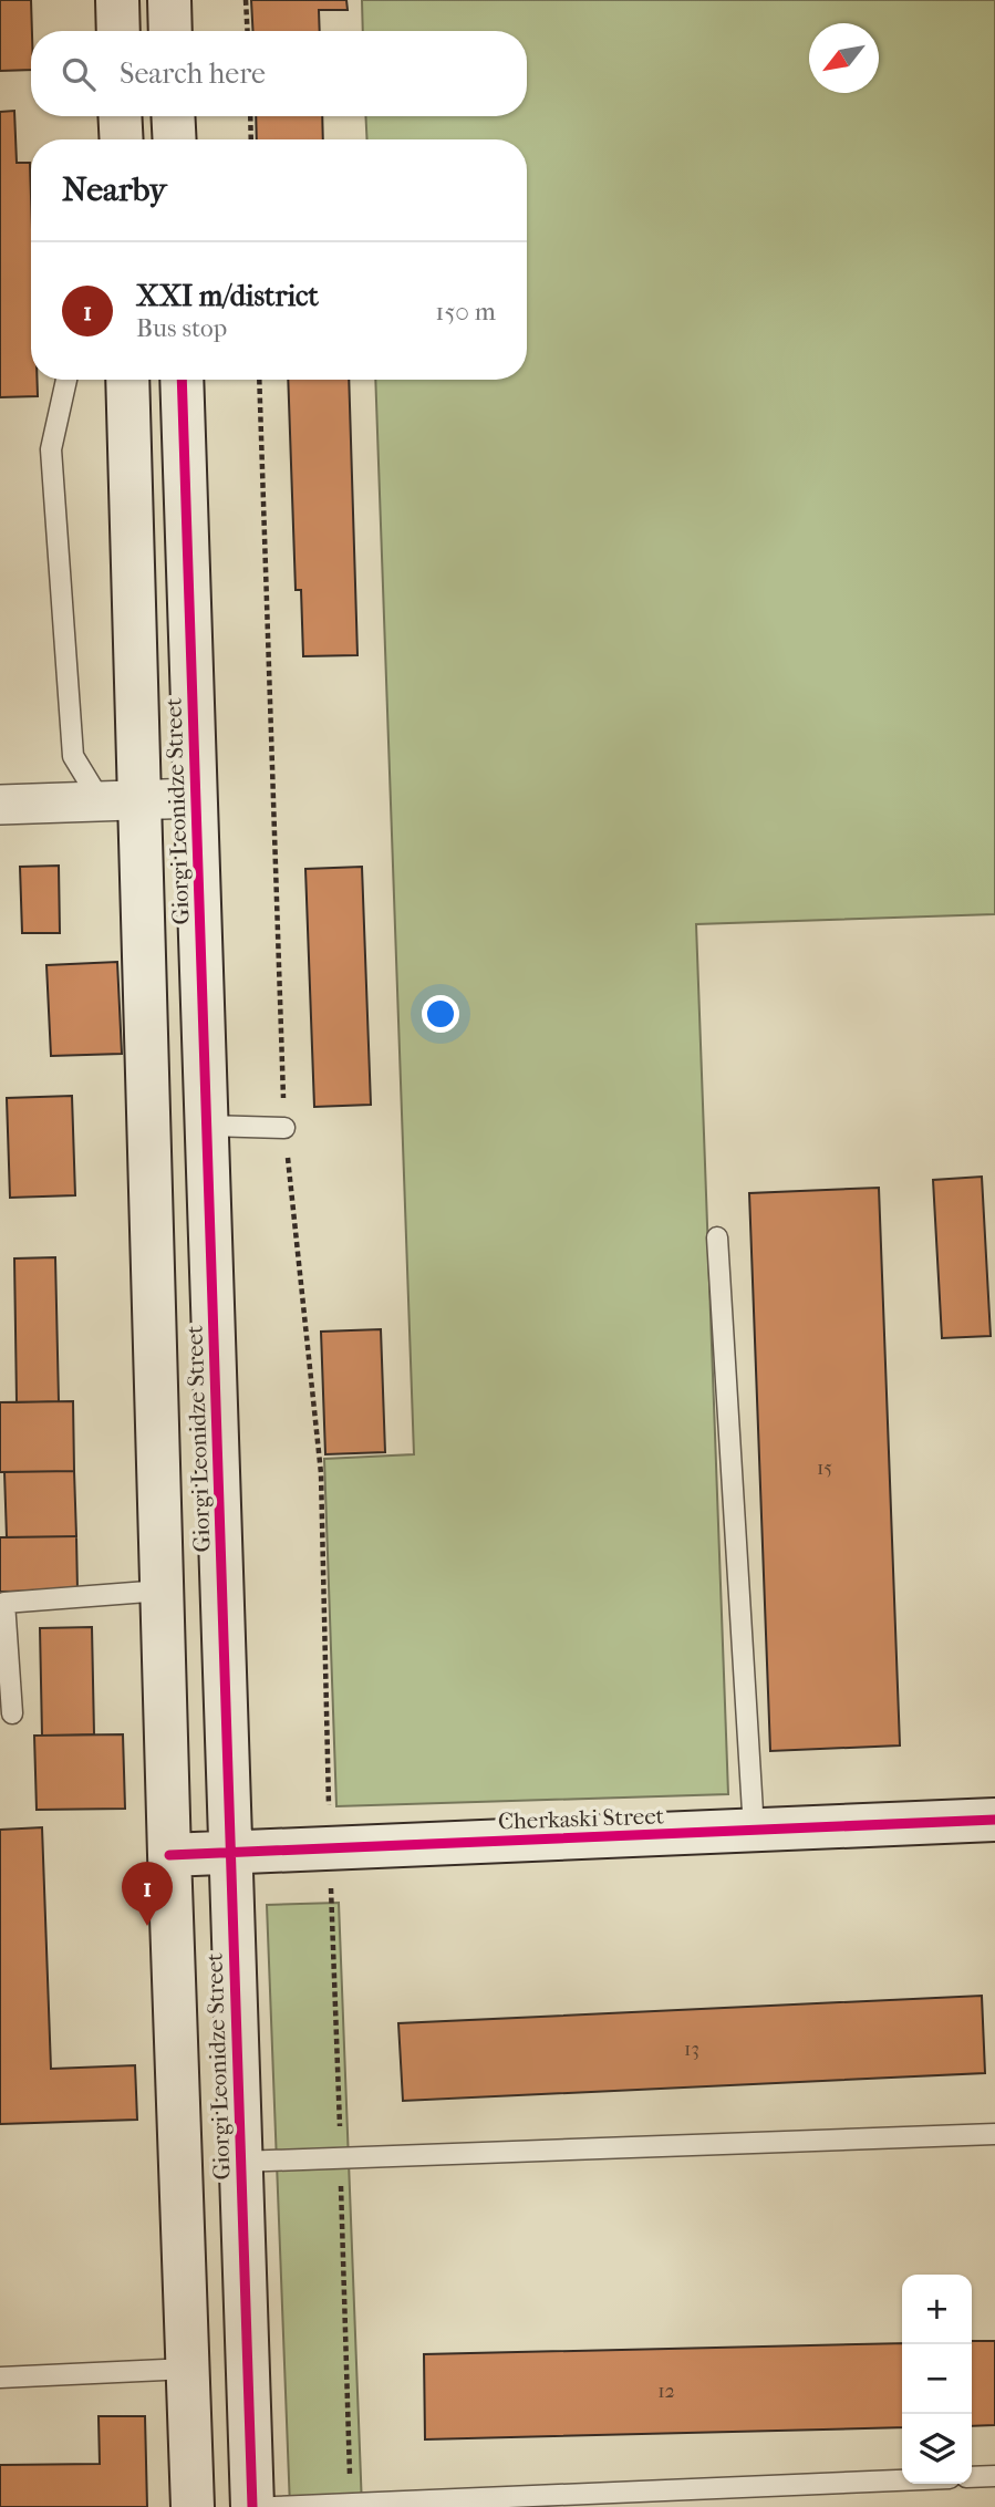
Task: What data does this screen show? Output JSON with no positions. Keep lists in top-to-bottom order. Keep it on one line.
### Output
{"streets":{"street":["Giorgi Leonidze Street","Cherkaski Street"]},"crossings":[["Giorgi Leonidze Street","Cherkaski Street"]],"house_numbers":["15","13","12"],"north":"bottom left","page":{"search":"Search here","heading":"Nearby","list":[{"mark":"1","name":"XXI m/district","note":"Bus stop","value":"150 m"}],"pins":"1","map_buttons":["+","−"]}}
